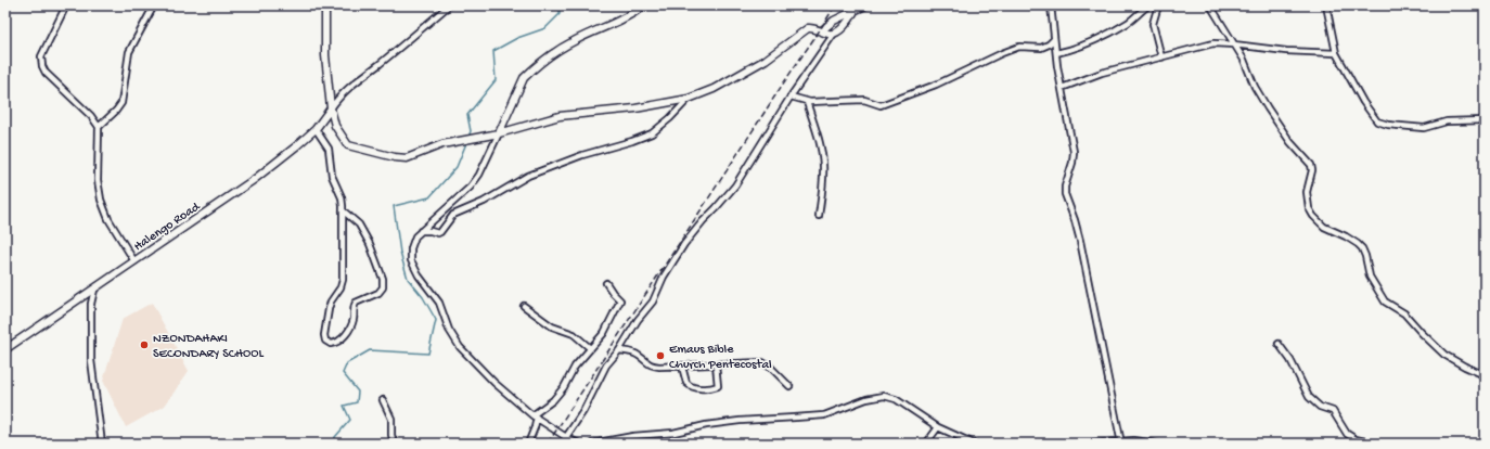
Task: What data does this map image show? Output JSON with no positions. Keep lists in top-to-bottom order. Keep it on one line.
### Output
{"streets":{"street":["Halengo Road"]},"places":["NZONDAHAKI SECONDARY SCHOOL","Emaus Bible Church Pentecostal"]}
